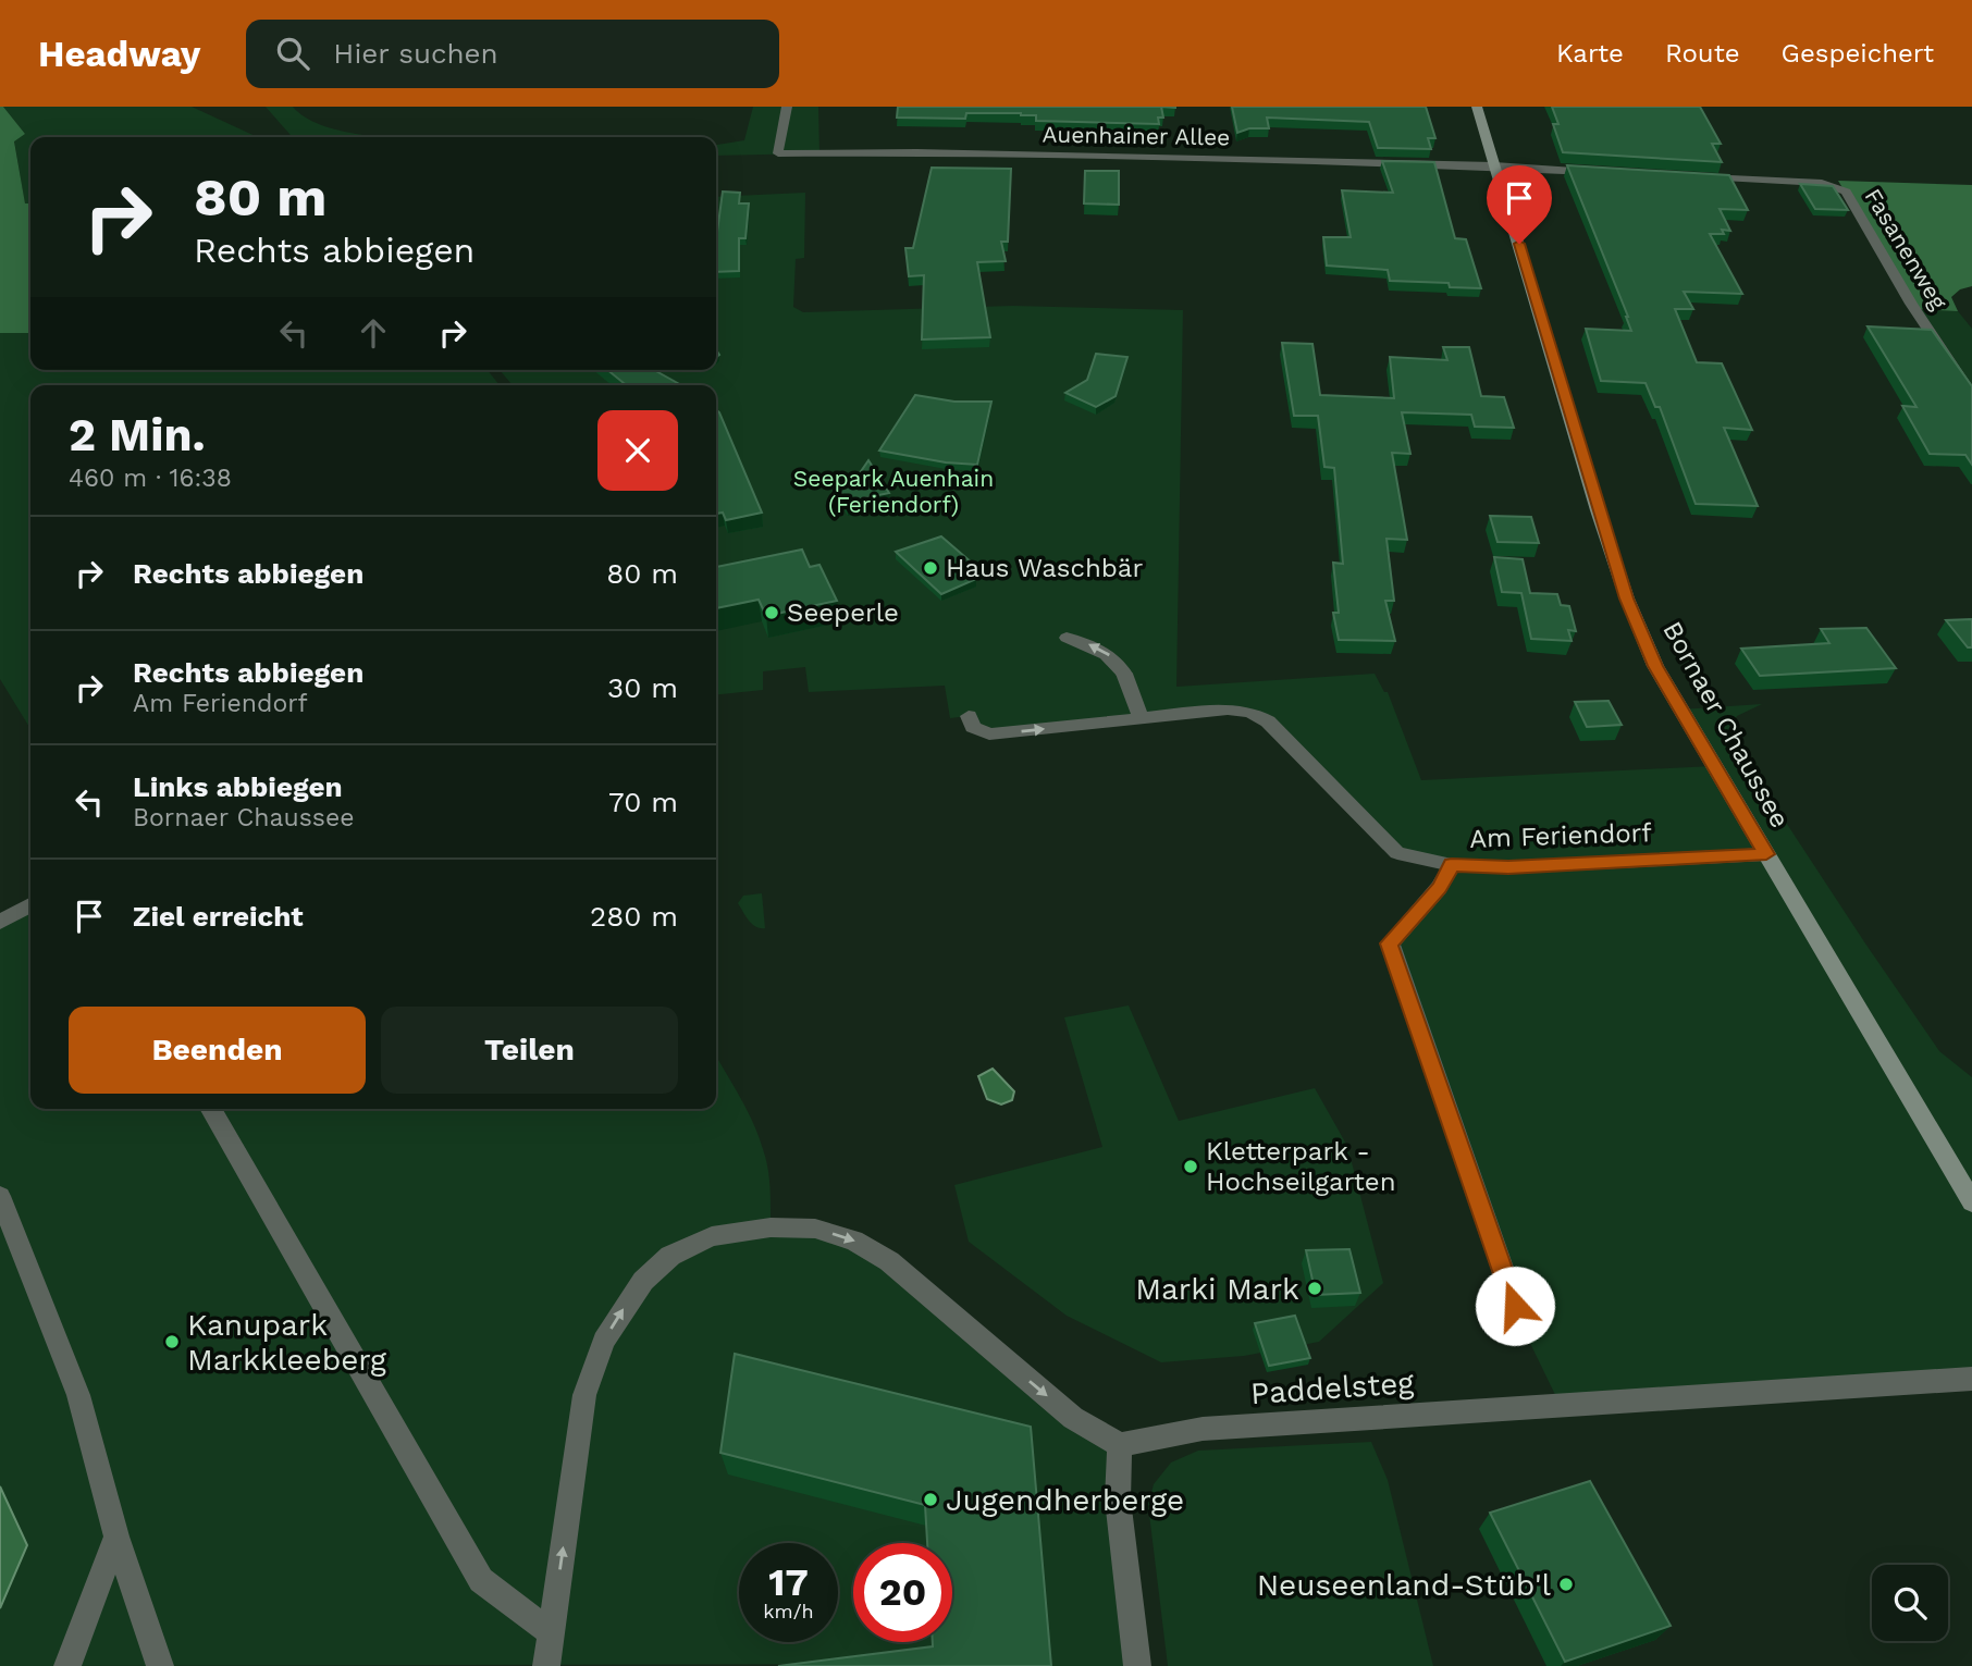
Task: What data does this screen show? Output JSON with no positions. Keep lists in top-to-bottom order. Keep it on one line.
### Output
{"streets":{"street":["Auenhainer Allee","Fasanenweg","Bornaer Chaussee","Am Feriendorf","Paddelsteg"]},"crossings":[["Auenhainer Allee","Bornaer Chaussee"],["Bornaer Chaussee","Am Feriendorf"]],"parks":["Seepark Auenhain (Feriendorf)"],"places":["Haus Waschbär","Seeperle","Kletterpark - Hochseilgarten","Marki Mark","Kanupark Markkleeberg","Jugendherberge","Neuseenland-Stüb'l"],"page":{"header":"Headway","search":"Hier suchen","nav":["Karte","Route","Gespeichert"],"turn":["80 m","Rechts abbiegen"],"heading":["2 Min.","460 m · 16:38"],"list":[{"name":"Rechts abbiegen","value":"80 m"},{"name":"Rechts abbiegen","note":"Am Feriendorf","value":"30 m"},{"name":"Links abbiegen","note":"Bornaer Chaussee","value":"70 m"},{"name":"Ziel erreicht","value":"280 m"}],"buttons":["Beenden","Teilen"],"speed":"17 km/h","limit":"20"}}
